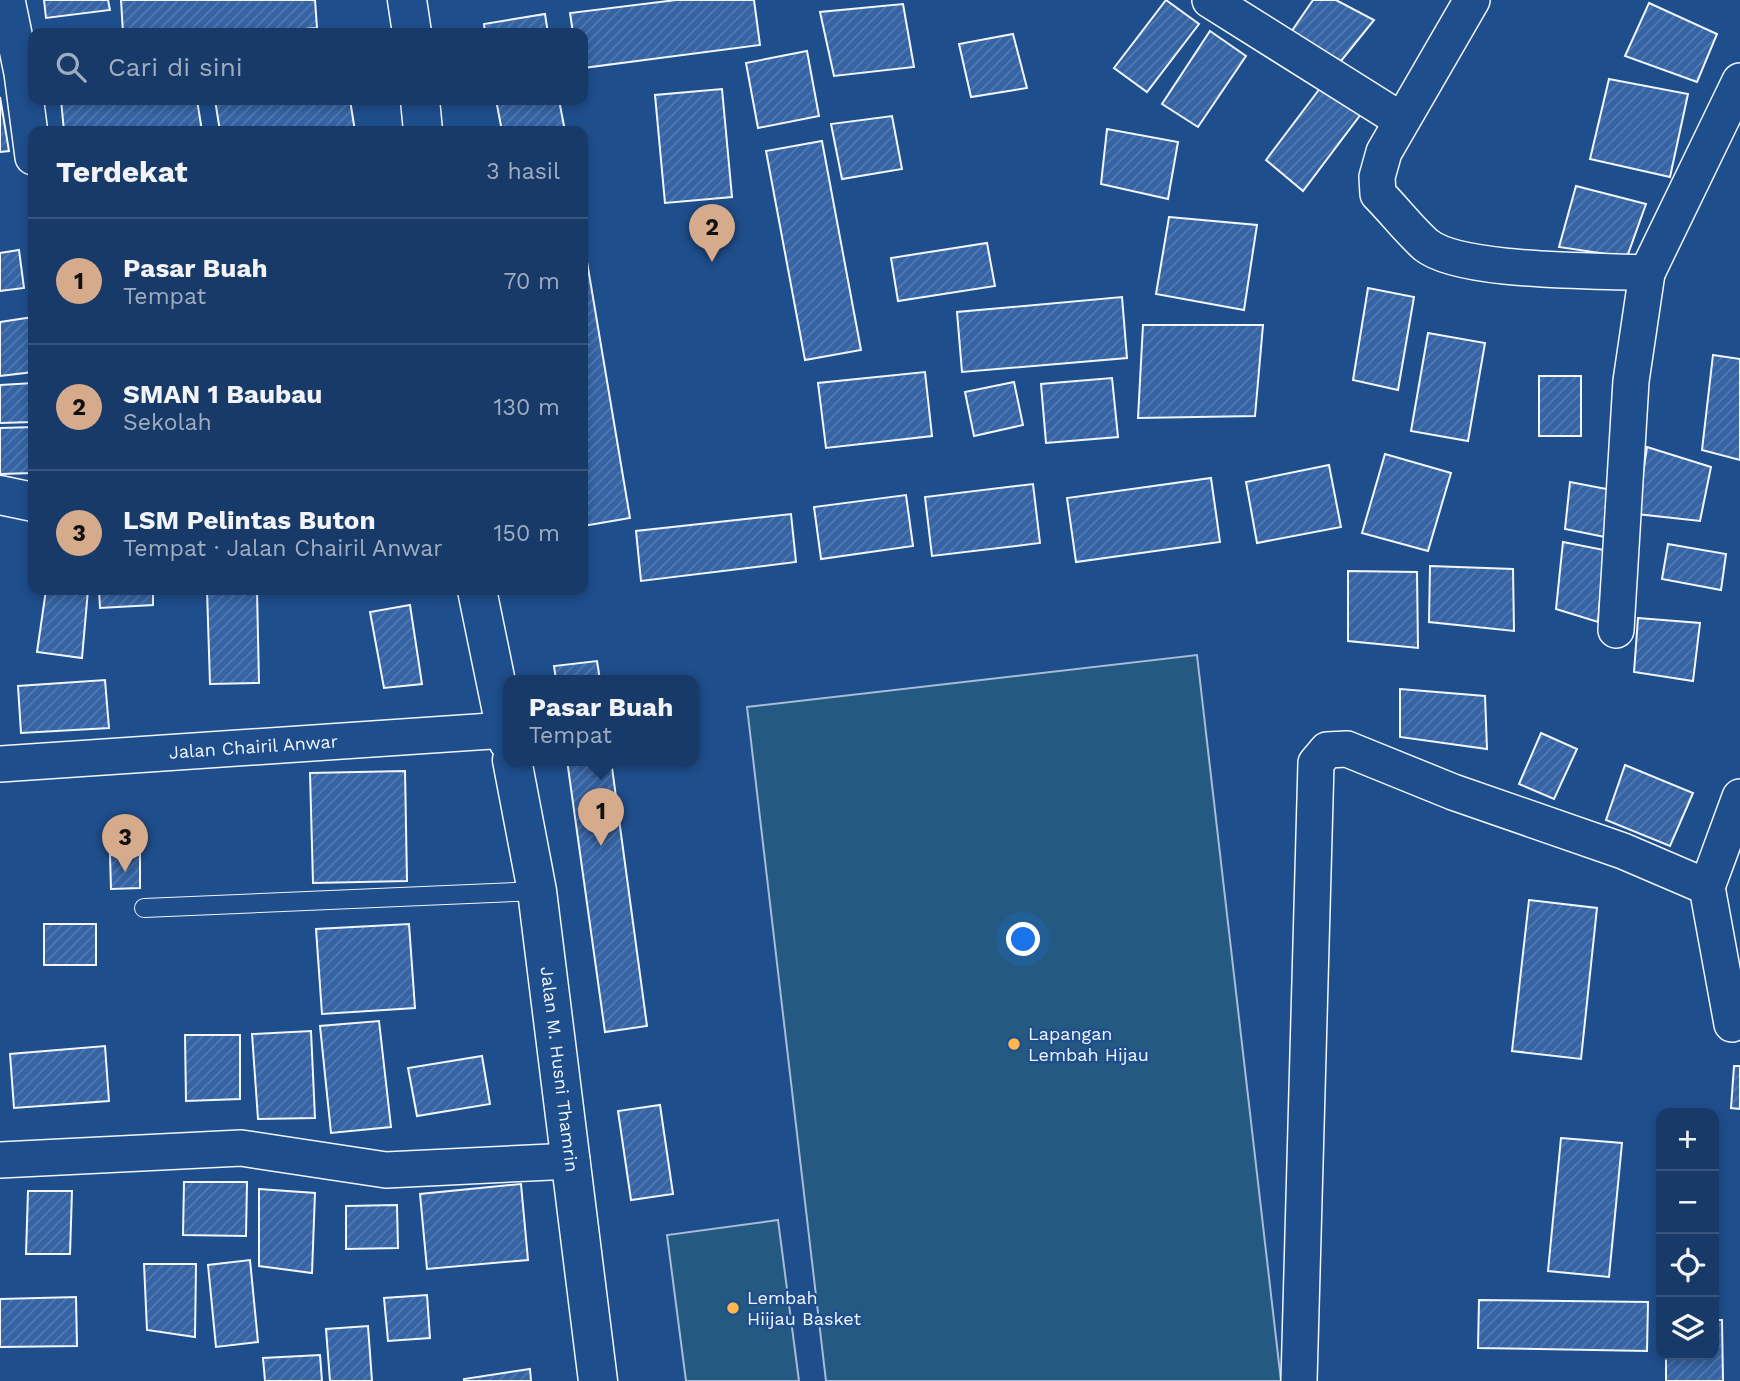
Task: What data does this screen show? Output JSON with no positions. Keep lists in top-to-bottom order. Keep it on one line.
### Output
{"streets":{"main road":["Jalan M. Husni Thamrin"],"street":["Jalan Chairil Anwar"]},"places":["Lapangan Lembah Hijau","Lembah Hiijau Basket"],"page":{"search":"Cari di sini","heading":["Terdekat","3 hasil"],"pins":["2","1","3"],"list":[{"mark":"1","name":"Pasar Buah","note":"Tempat","value":"70 m"},{"mark":"2","name":"SMAN 1 Baubau","note":"Sekolah","value":"130 m"},{"mark":"3","name":"LSM Pelintas Buton","note":"Tempat · Jalan Chairil Anwar","value":"150 m"}],"popup":["Pasar Buah","Tempat"],"map_buttons":["+","−"]}}
